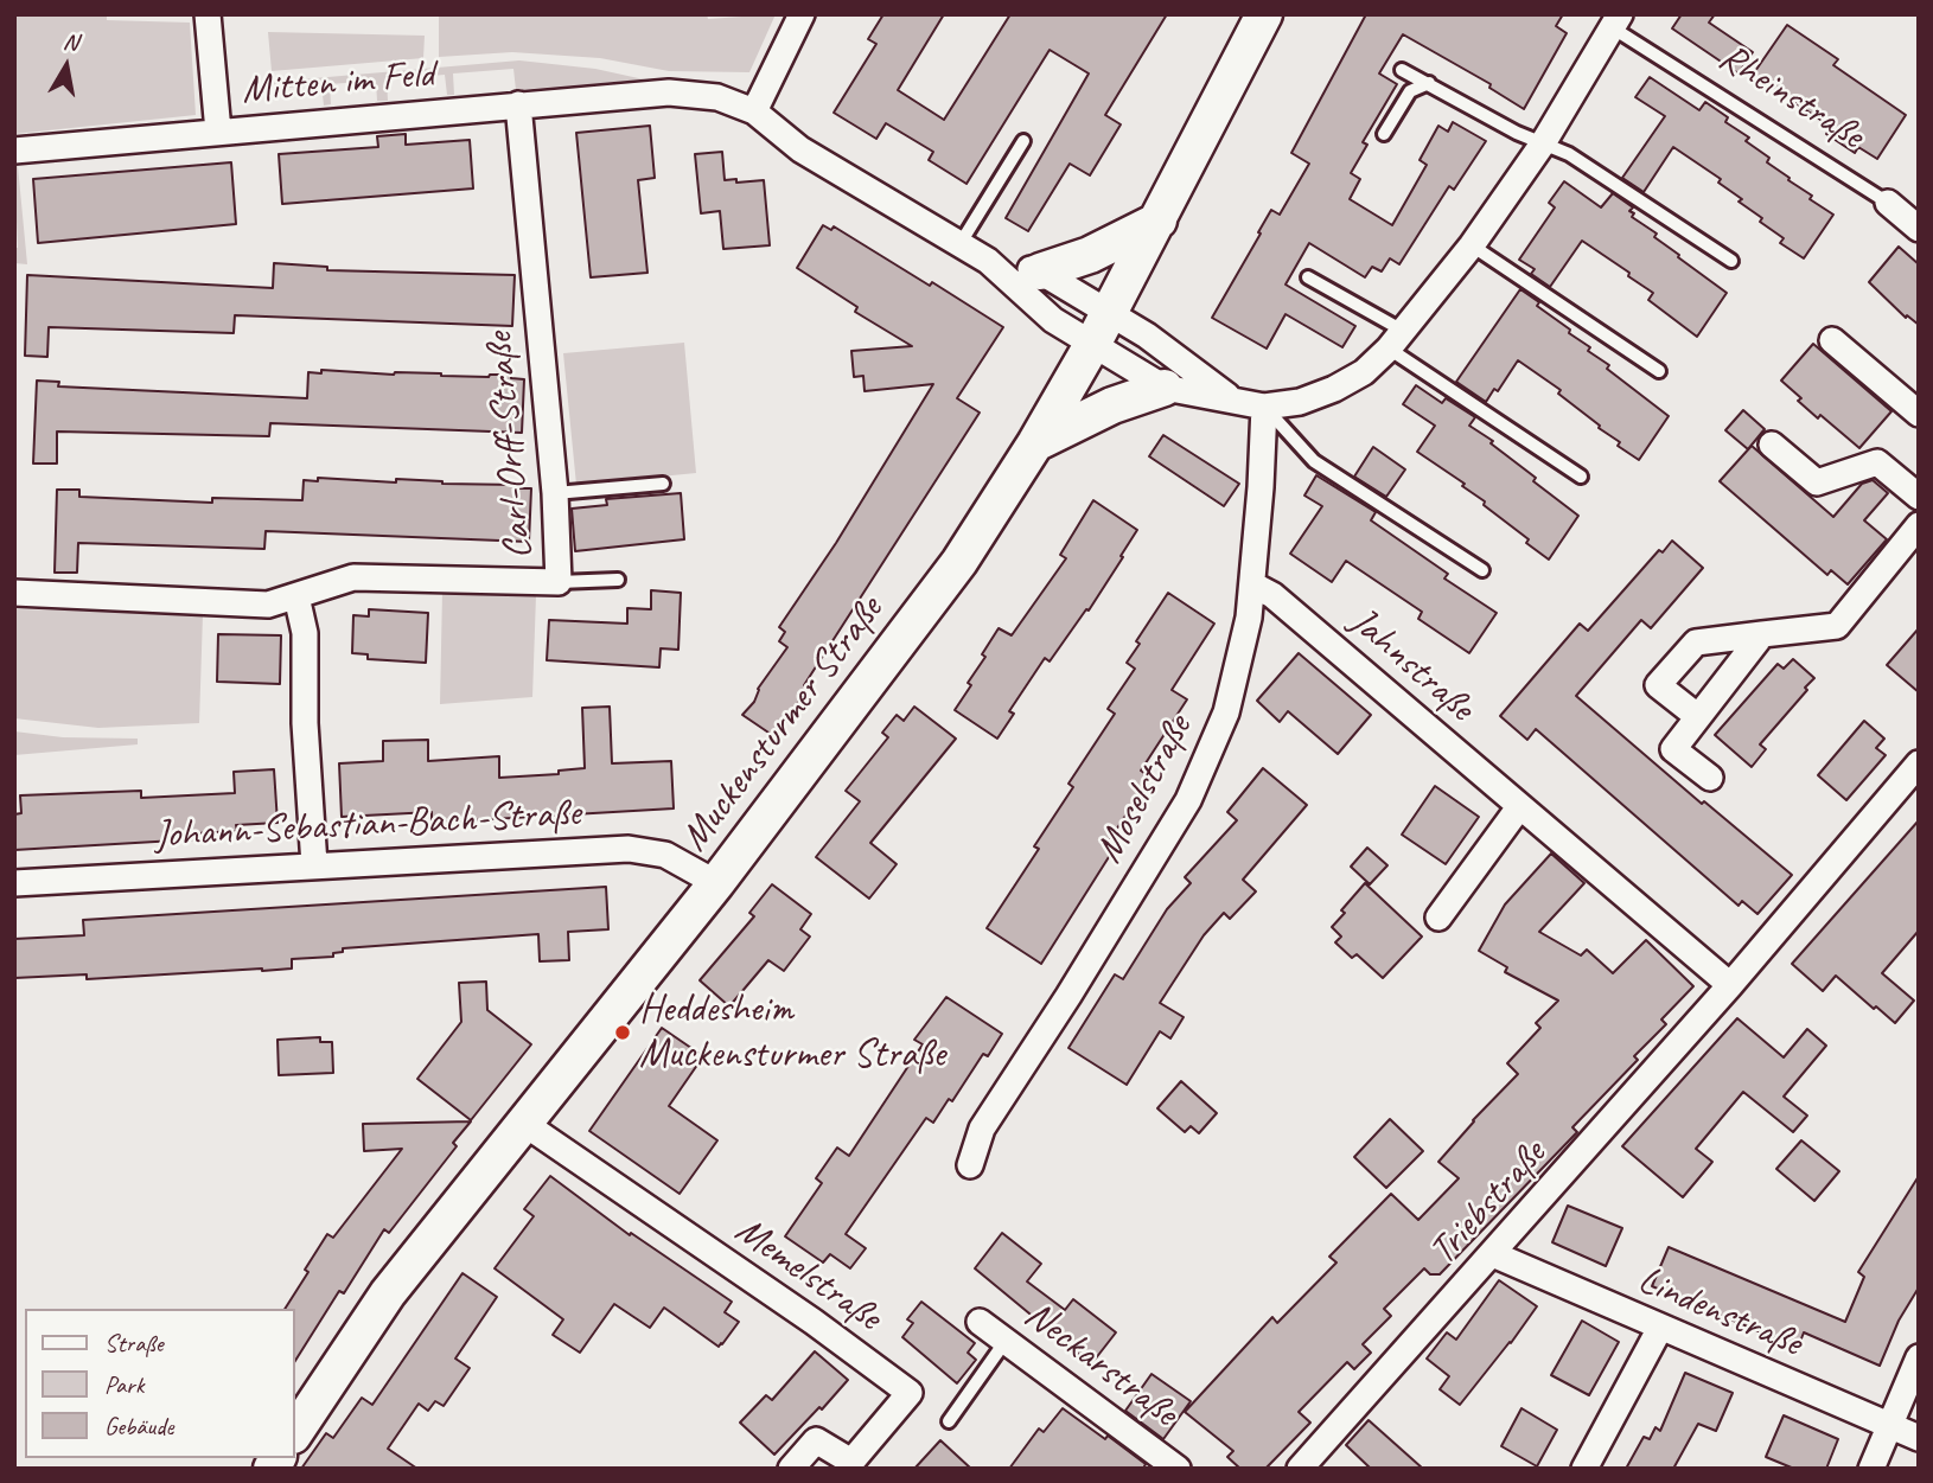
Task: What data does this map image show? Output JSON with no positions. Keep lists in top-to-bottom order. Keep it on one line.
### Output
{"streets":{"main road":["Muckensturmer Straße"],"street":["Mitten im Feld","Rheinstraße","Carl-Orff-Straße","Jahnstraße","Moselstraße","Johann-Sebastian-Bach-Straße","Triebstraße","Memelstraße","Lindenstraße","Neckarstraße"]},"crossings":[["Mitten im Feld","Carl-Orff-Straße"],["Rheinstraße","Muckensturmer Straße"],["Rheinstraße","Moselstraße"],["Jahnstraße","Moselstraße"],["Jahnstraße","Triebstraße"],["Muckensturmer Straße","Johann-Sebastian-Bach-Straße"],["Muckensturmer Straße","Memelstraße"],["Triebstraße","Lindenstraße"]],"places":["Heddesheim Muckensturmer Straße"],"legend":["Straße","Park","Gebäude"],"north":"top"}
